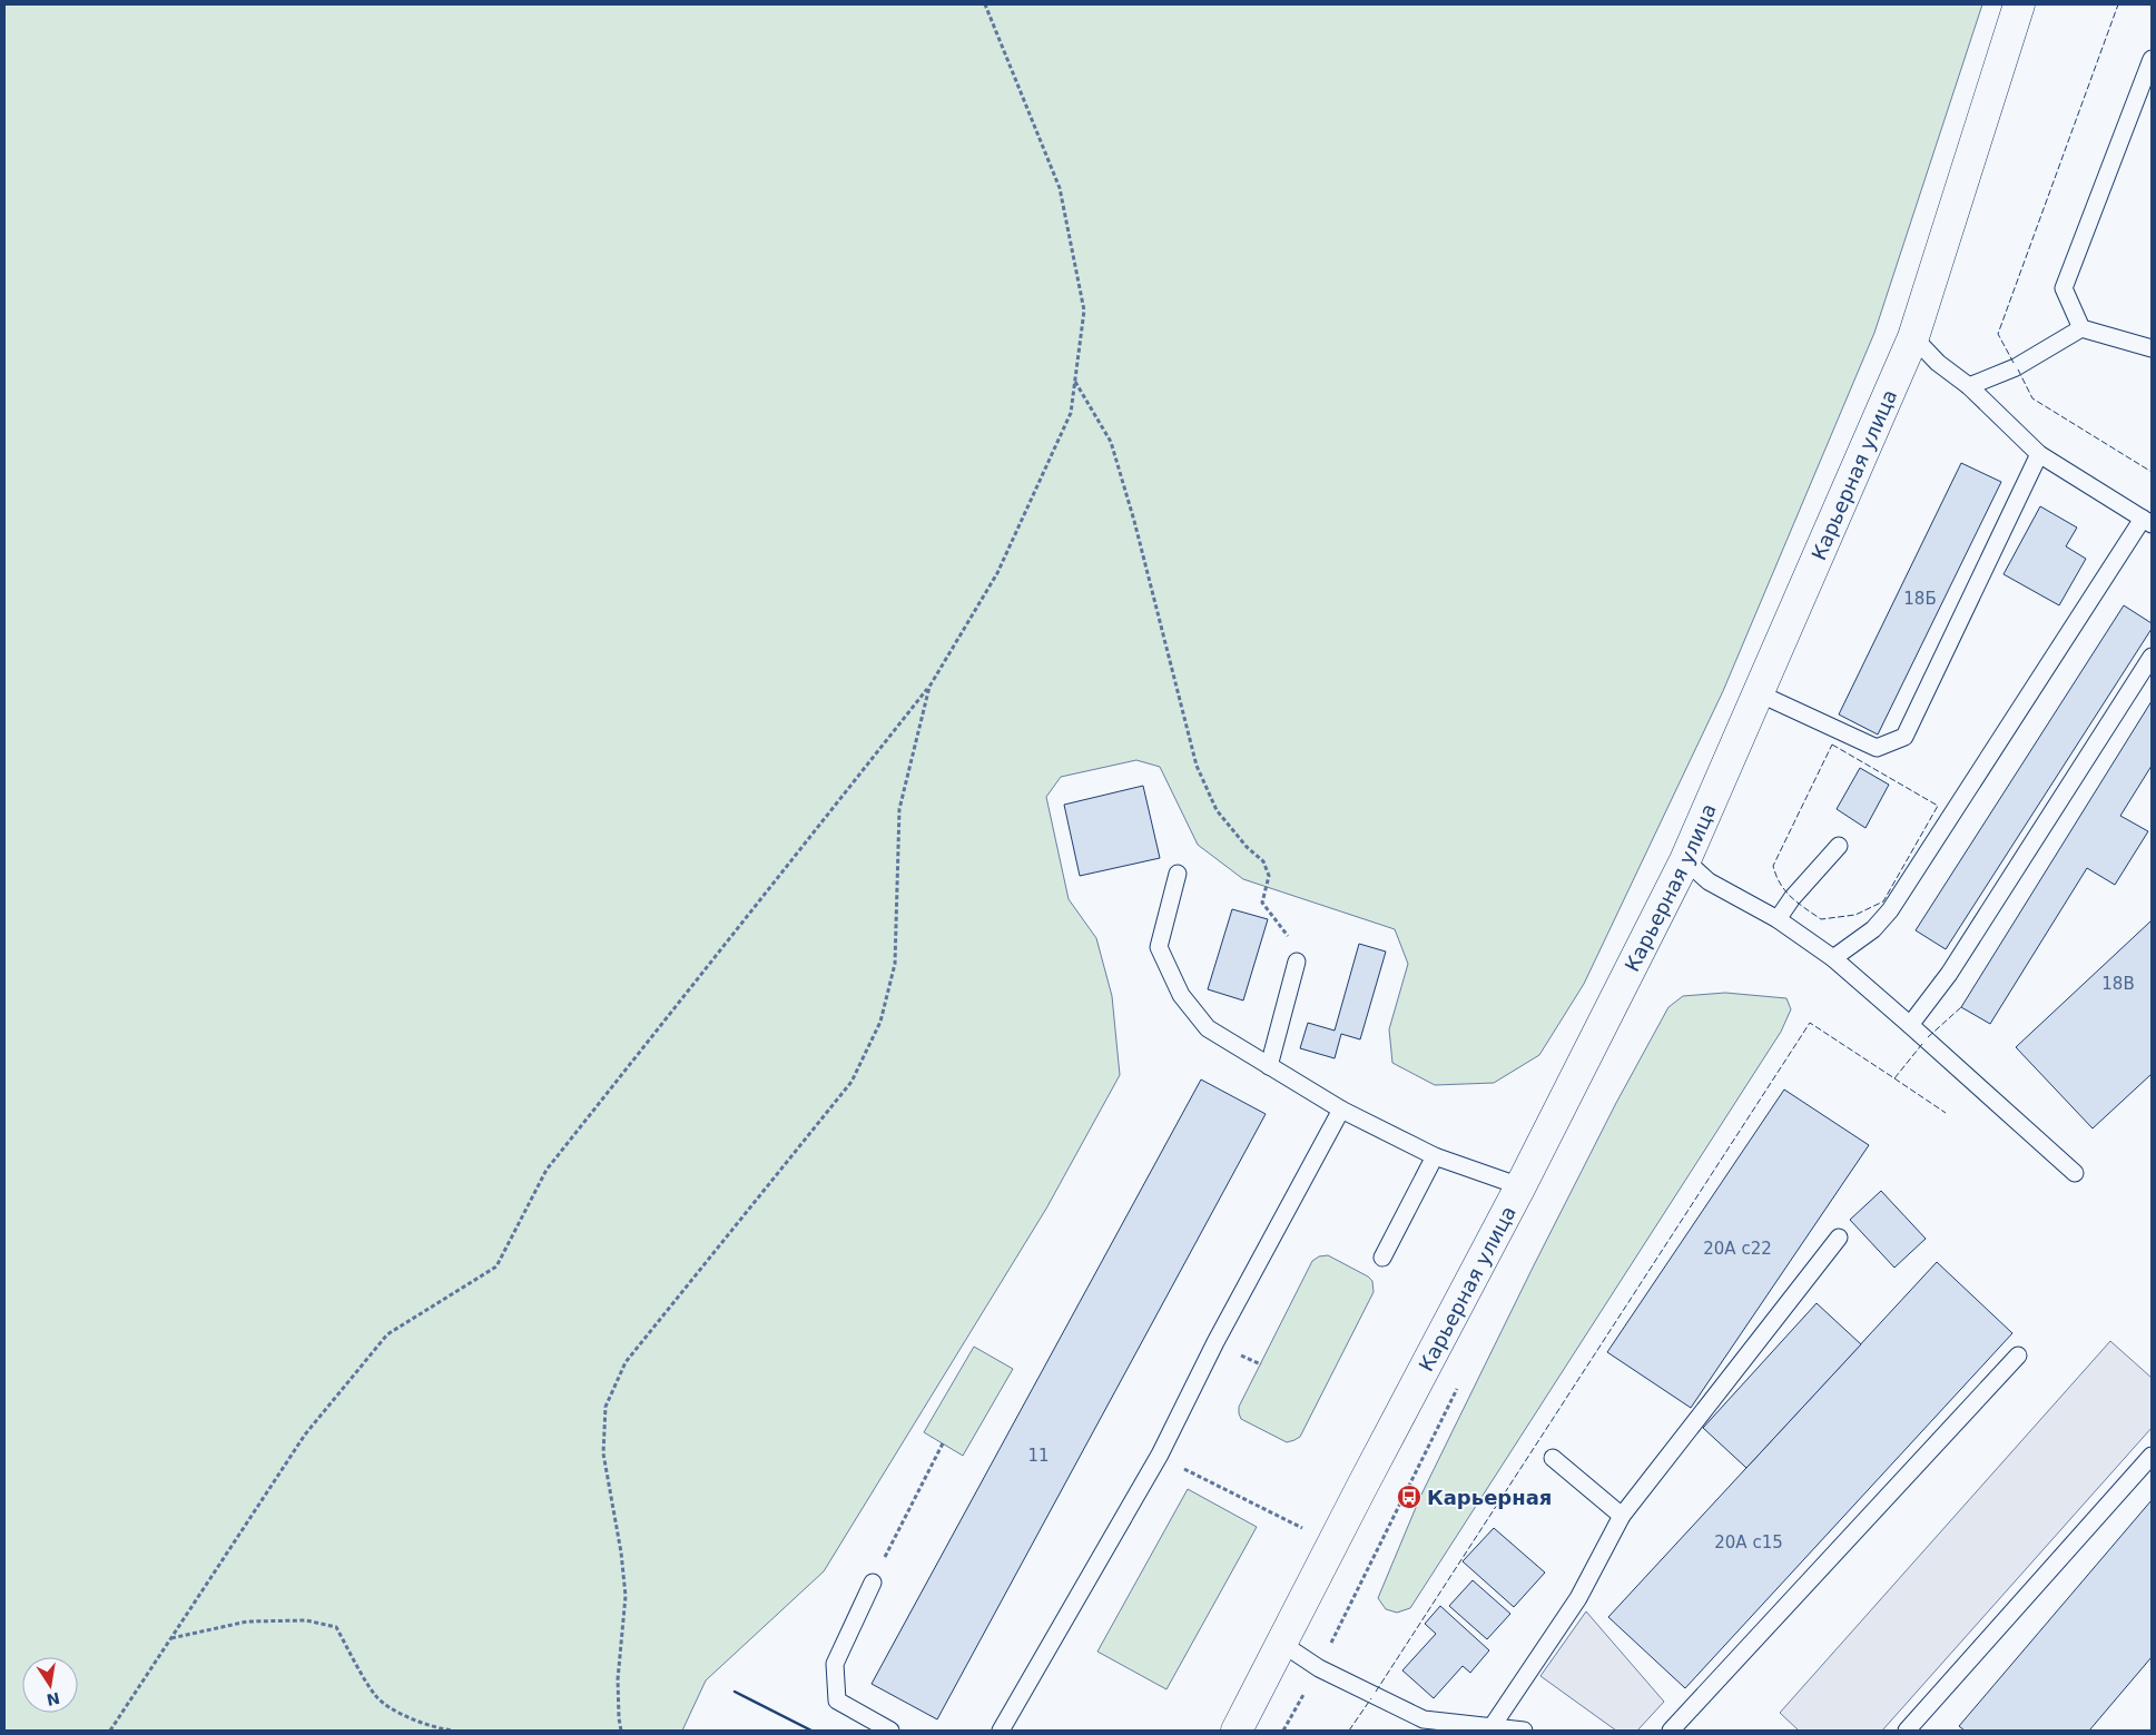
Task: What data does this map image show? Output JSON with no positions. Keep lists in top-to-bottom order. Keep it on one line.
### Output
{"streets":{"street":["Карьерная улица"]},"places":{"bus stop":["Карьерная"]},"house_numbers":["18Б","18В","20А с22","11","20А с15"],"north":"bottom"}
